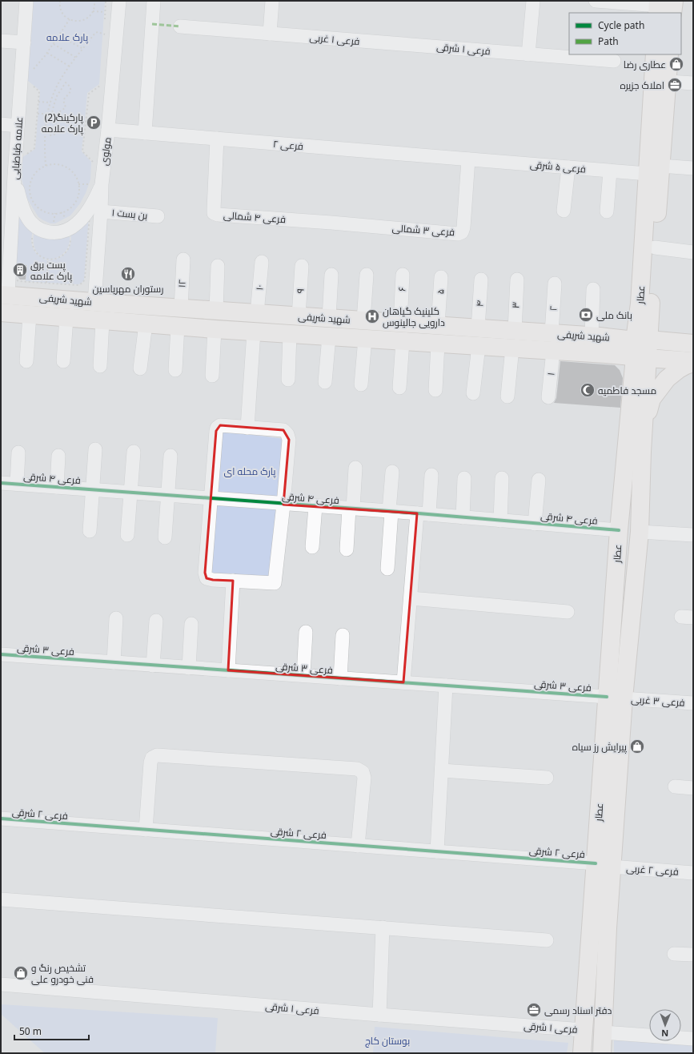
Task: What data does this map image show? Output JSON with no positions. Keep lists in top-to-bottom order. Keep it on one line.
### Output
{"streets":{"main road":["عطار","شهید شریفی"],"street":["فرعی ۱ غربی","فرعی ۱ شرقی","فرعی ۲","علامه طباطبایی","مولوی","فرعی ۵ شرقی","بن بست ۱","فرعی ۴ شمالی","فرعی ۳ شمالی","۱۲","۱۰","۶","۹","۵","۴","۳","۲","۱","فرعی ۴ شرقی","فرعی ۳ شرقی","فرعی ۳ غربی","فرعی ۲ شرقی","فرعی ۲ غربی"]},"crossings":[["فرعی ۱ غربی","فرعی ۱ شرقی"],["فرعی ۱ شرقی","عطار"],["فرعی ۲","مولوی"],["فرعی ۲","فرعی ۵ شرقی"],["فرعی ۲","فرعی ۴ شمالی"],["فرعی ۲","فرعی ۳ شمالی"],["علامه طباطبایی","شهید شریفی"],["مولوی","بن بست ۱"],["مولوی","شهید شریفی"],["فرعی ۵ شرقی","فرعی ۳ شمالی"],["فرعی ۵ شرقی","عطار"],["فرعی ۴ شمالی","فرعی ۳ شمالی"],["۱۲","شهید شریفی"],["۱۰","شهید شریفی"],["۶","شهید شریفی"],["۹","شهید شریفی"],["۵","شهید شریفی"],["عطار","شهید شریفی"],["عطار","فرعی ۴ شرقی"],["عطار","فرعی ۳ شرقی"],["عطار","فرعی ۳ غربی"],["عطار","فرعی ۲ شرقی"],["عطار","فرعی ۲ غربی"],["شهید شریفی","۴"],["شهید شریفی","۳"],["شهید شریفی","۲"],["شهید شریفی","۱"],["فرعی ۲ شرقی","فرعی ۲ غربی"]],"parks":["پارک علامه","پارک محله ای","بوستان کاج"],"places":{"shop":["عطاری رضا","پیرایش رز سیاه","تشخیص رنگ و فنی خودرو علی"],"office":["املاک جزیره","دفتر اسناد رسمی"],"parking":["پارکینگ(2) پارک علامه"],"building":["پست برق پارک علامه"],"restaurant":["رستوران مهریاسین"],"bank":["بانک ملی"],"hospital":["کلینیک گیاهان دارویی جالینوس"],"mosque":["مسجد فاطمیه"]},"legend":["Cycle path","Path"],"scale_bar":"50 m","north":"bottom"}
